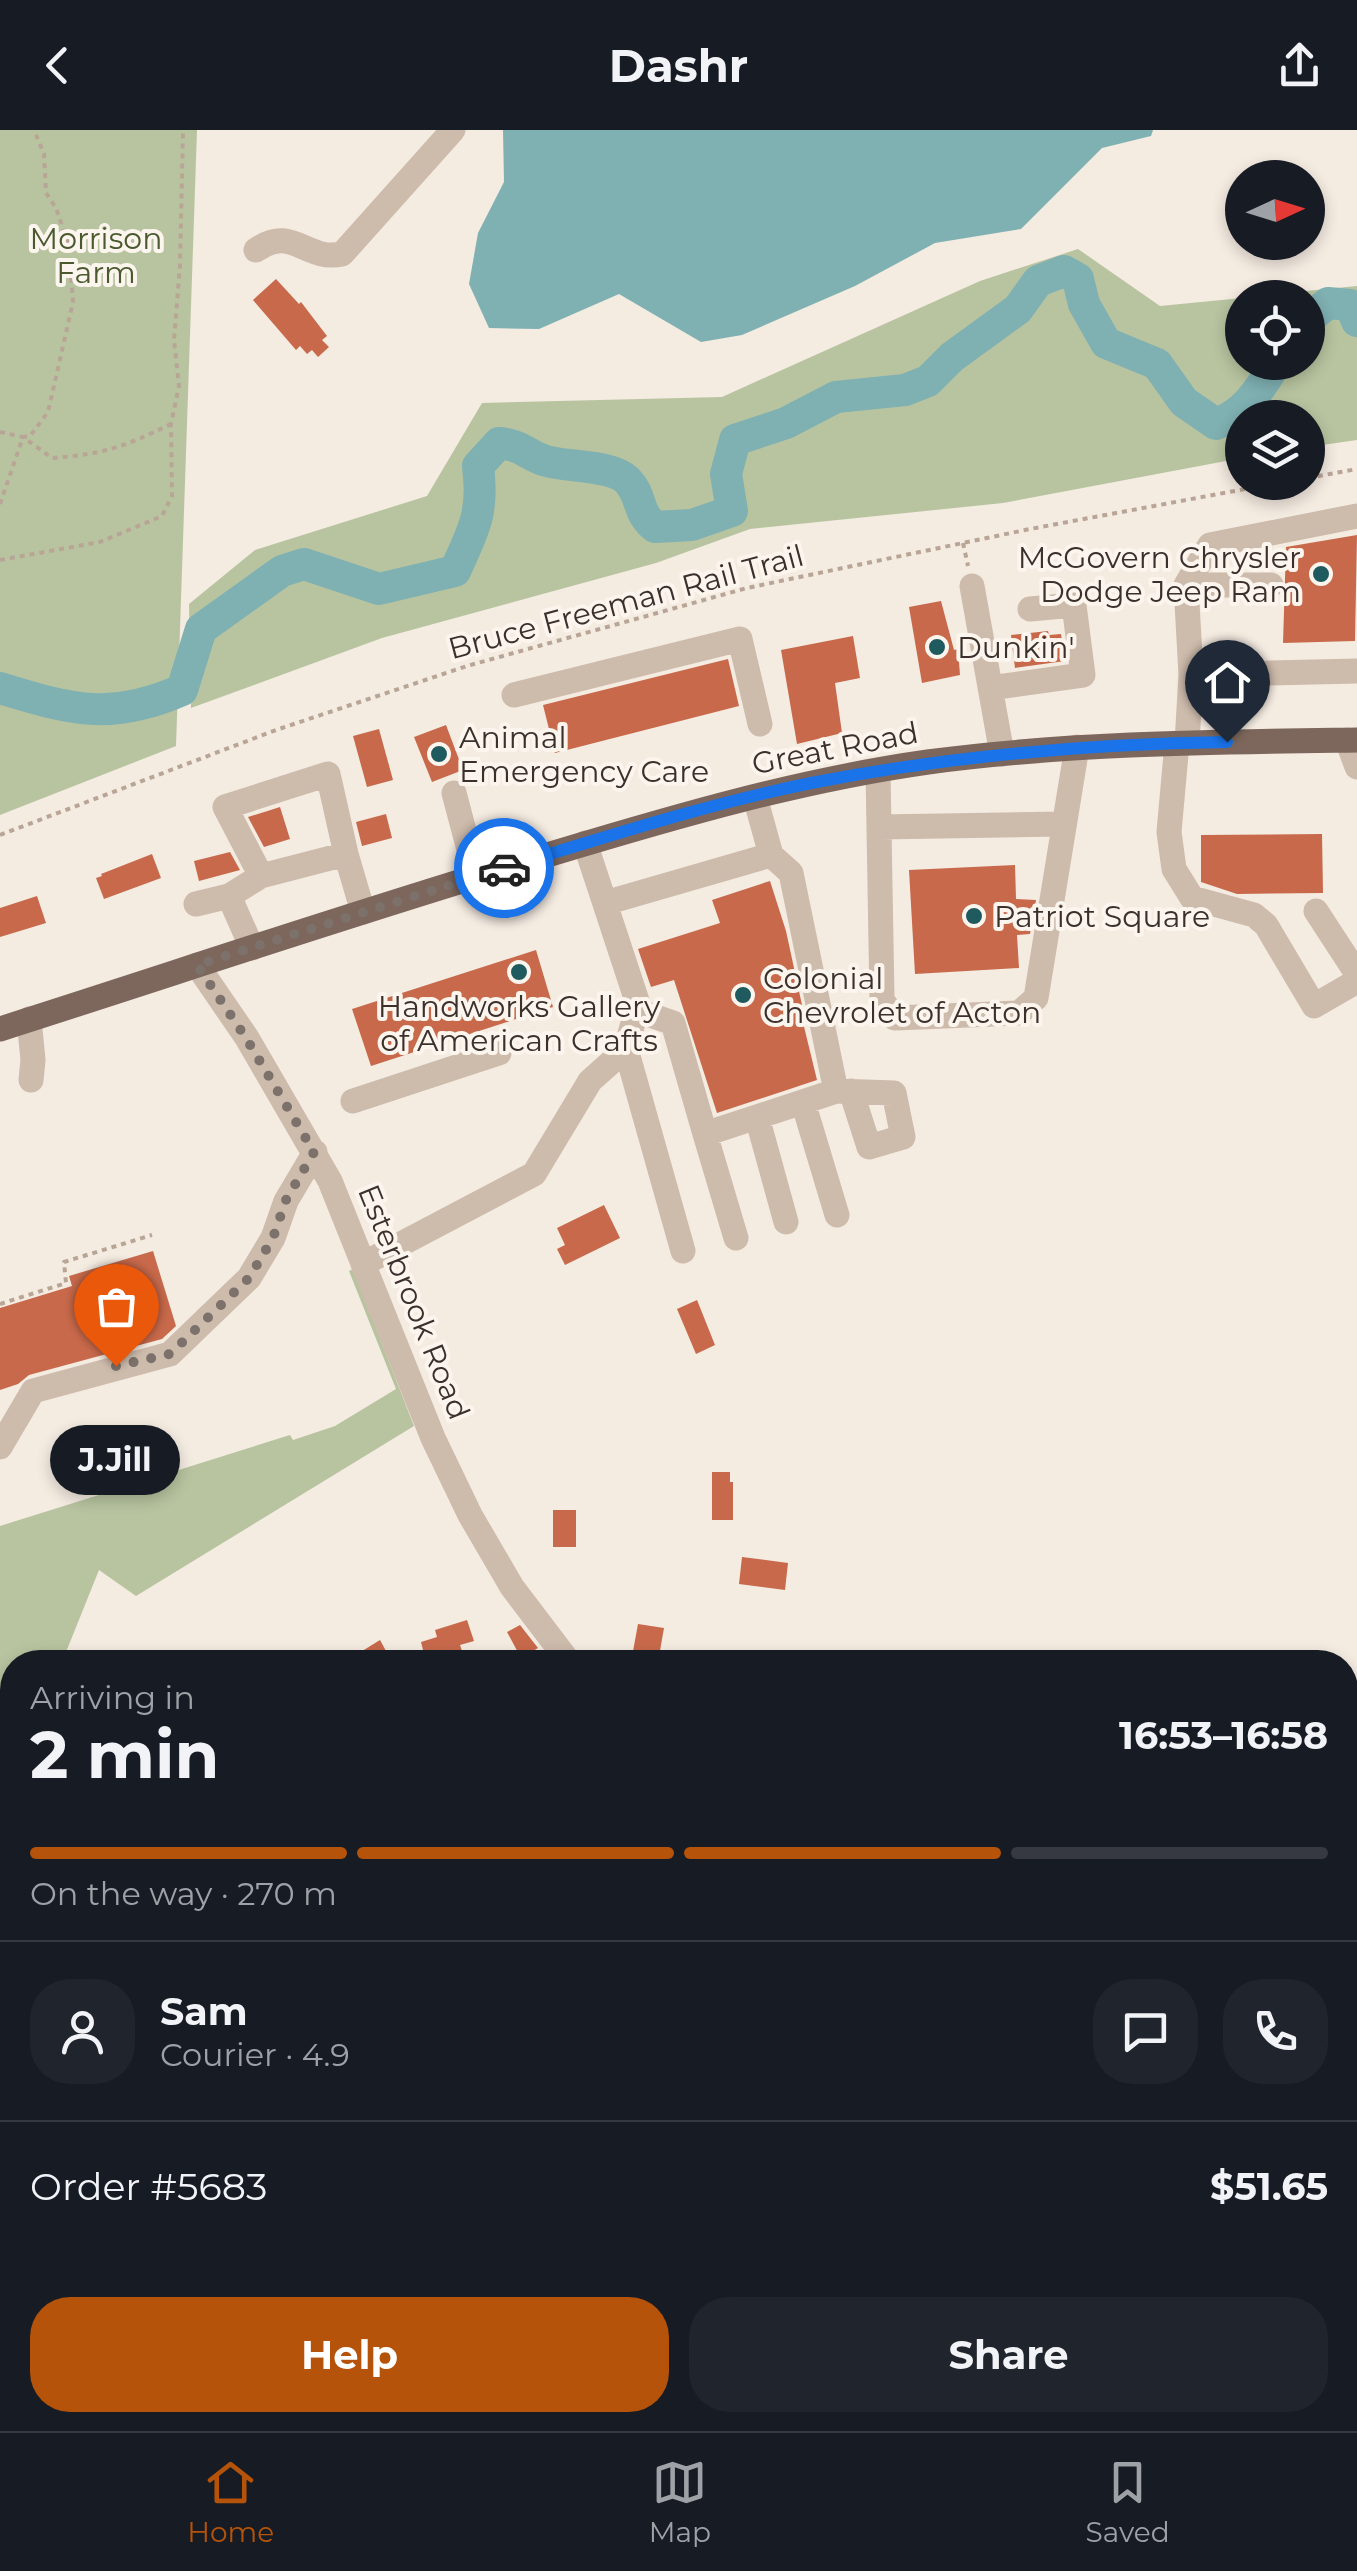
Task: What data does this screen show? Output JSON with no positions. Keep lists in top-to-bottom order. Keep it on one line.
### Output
{"streets":{"main road":["Great Road"],"street":["Esterbrook Road"],"path":["Bruce Freeman Rail Trail"]},"crossings":[["Great Road","Esterbrook Road"]],"parks":["Morrison Farm"],"places":["McGovern Chrysler Dodge Jeep Ram","Dunkin'","Animal Emergency Care","Patriot Square","Handworks Gallery of American Crafts","Colonial Chevrolet of Acton","J.Jill"],"north":"right","page":{"header":"Dashr","bubble":"J.Jill","heading":["2 min","Arriving in","16:53–16:58"],"panel":["Sam","Courier · 4.9","Order #5683","$51.65"],"bar":"On the way · 270 m","buttons":["Help","Share"],"tabs":["Home","Map","Saved"]}}
